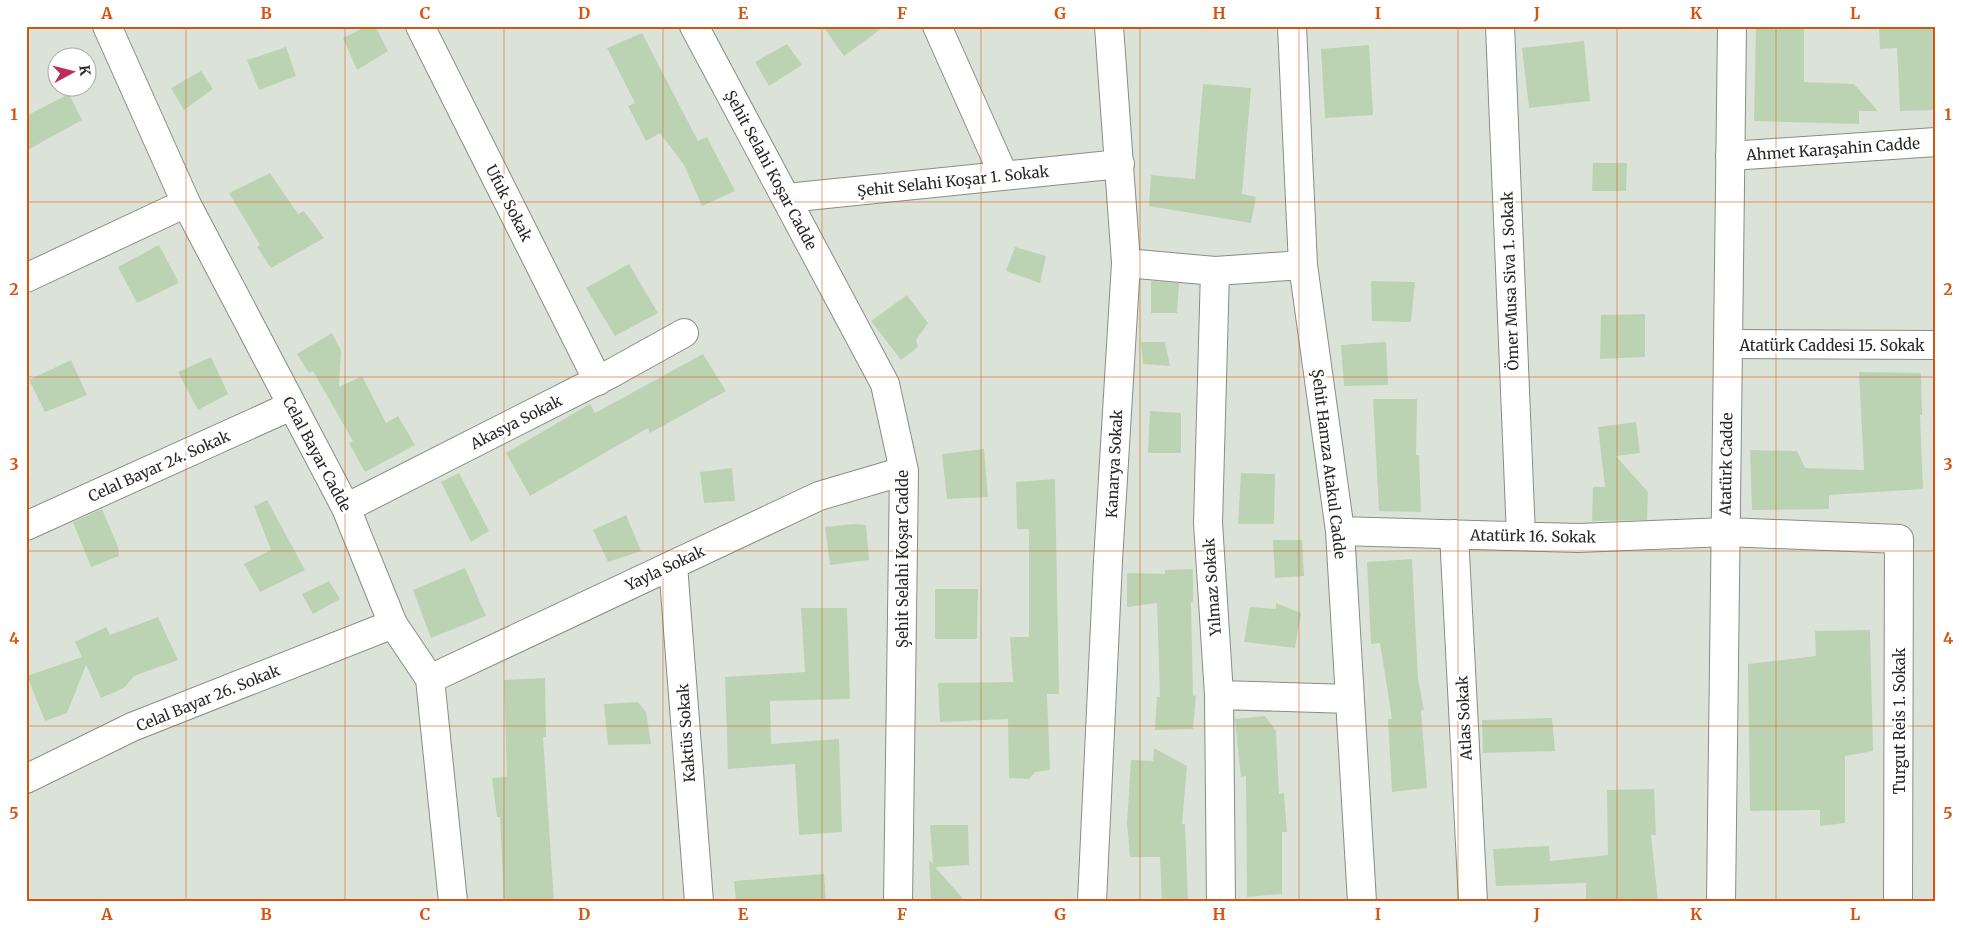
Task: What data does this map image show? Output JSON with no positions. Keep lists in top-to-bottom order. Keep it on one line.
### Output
{"streets":{"street":["Ahmet Karaşahin Cadde","Şehit Selahi Koşar Cadde","Şehit Selahi Koşar 1. Sokak","Ufuk Sokak","Ömer Musa Siva 1. Sokak","Atatürk Caddesi 15. Sokak","Akasya Sokak","Celal Bayar Cadde","Kanarya Sokak","Şehit Hamza Atakul Cadde","Atatürk Cadde","Celal Bayar 24. Sokak","Atatürk 16. Sokak","Yayla Sokak","Yılmaz Sokak","Celal Bayar 26. Sokak","Atlas Sokak","Turgut Reis 1. Sokak","Kaktüs Sokak"]},"crossings":[["Ahmet Karaşahin Cadde","Atatürk Cadde"],["Şehit Selahi Koşar Cadde","Şehit Selahi Koşar 1. Sokak"],["Şehit Selahi Koşar Cadde","Yayla Sokak"],["Şehit Selahi Koşar 1. Sokak","Kanarya Sokak"],["Ufuk Sokak","Akasya Sokak"],["Ömer Musa Siva 1. Sokak","Atatürk 16. Sokak"],["Atatürk Caddesi 15. Sokak","Atatürk Cadde"],["Akasya Sokak","Celal Bayar Cadde"],["Celal Bayar Cadde","Celal Bayar 24. Sokak"],["Celal Bayar Cadde","Yayla Sokak"],["Celal Bayar Cadde","Celal Bayar 26. Sokak"],["Şehit Hamza Atakul Cadde","Atatürk 16. Sokak"],["Atatürk Cadde","Atatürk 16. Sokak"],["Atatürk 16. Sokak","Atlas Sokak"],["Atatürk 16. Sokak","Turgut Reis 1. Sokak"],["Yayla Sokak","Kaktüs Sokak"]],"north":"right","grid":{"columns":["A","B","C","D","E","F","G","H","I","J","K","L"],"rows":["1","2","3","4","5"]}}
